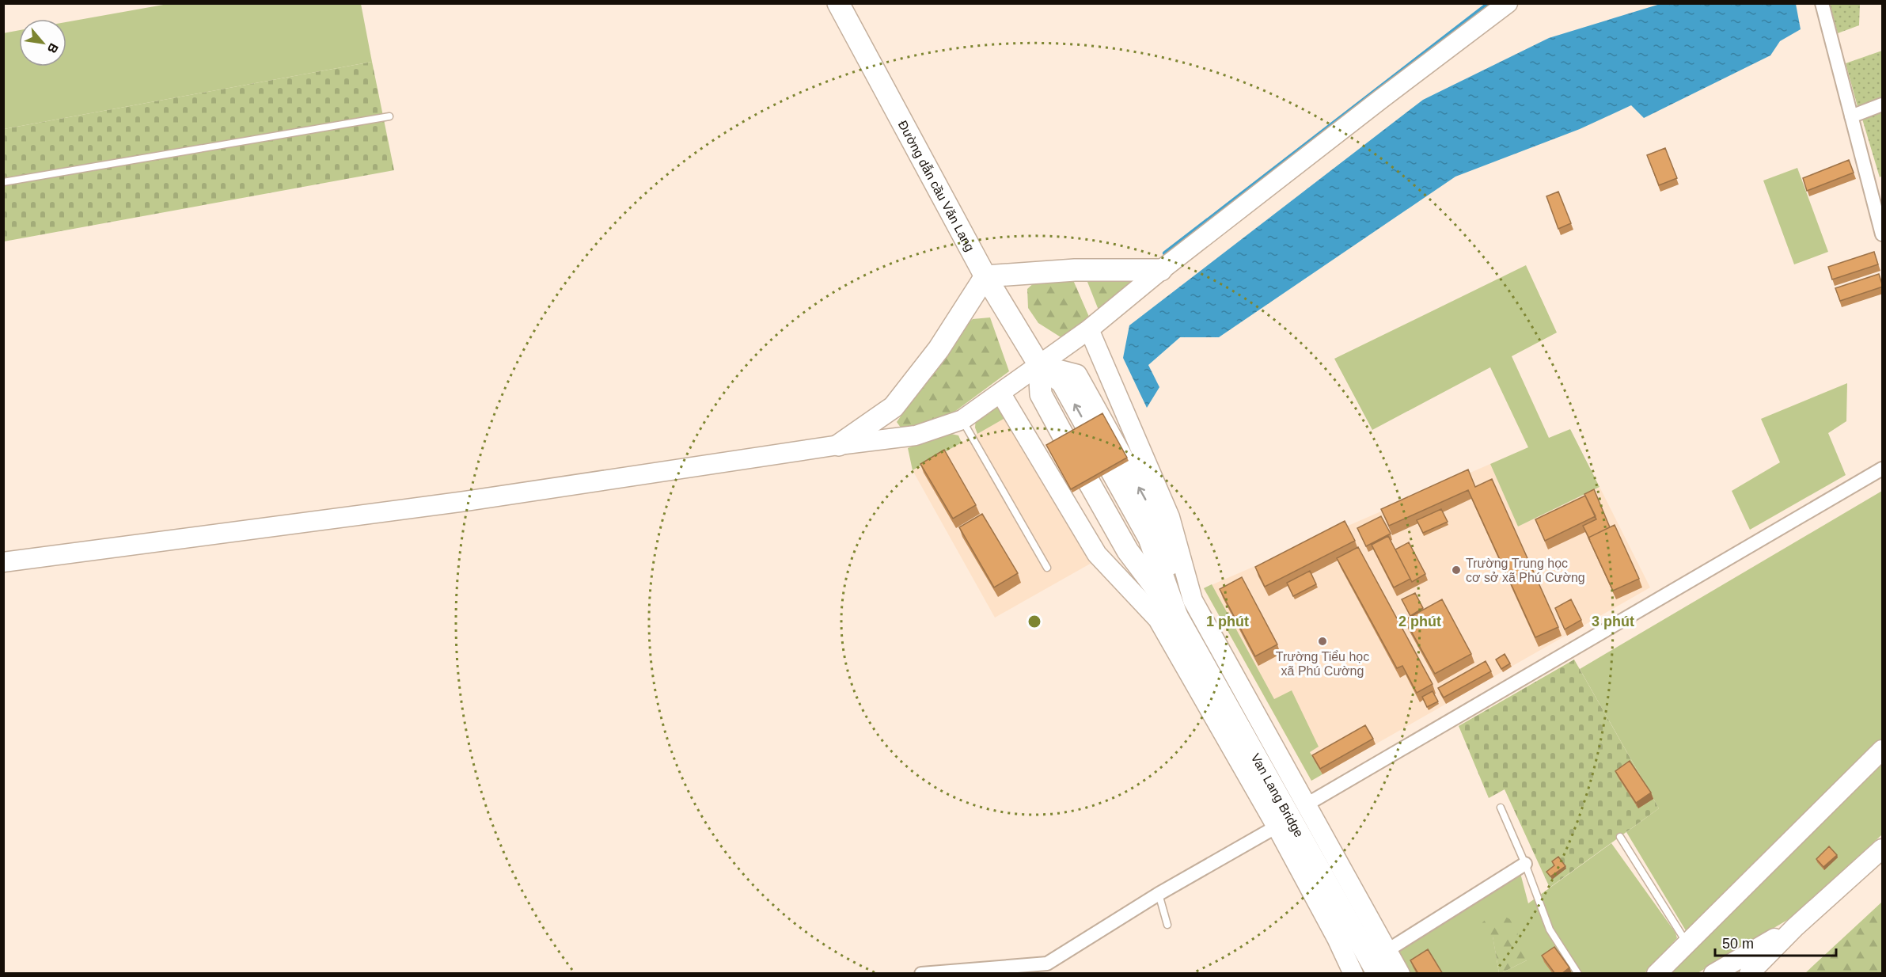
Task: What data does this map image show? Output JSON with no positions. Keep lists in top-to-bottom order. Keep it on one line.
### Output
{"streets":{"main road":["Đường dẫn cầu Văn Lang","Van Lang Bridge"]},"places":["Trường Trung học cơ sở xã Phú Cường","Trường Tiểu học xã Phú Cường"],"scale_bar":"50 m","north":"bottom right","rings":["1 phút","2 phút","3 phút"]}
